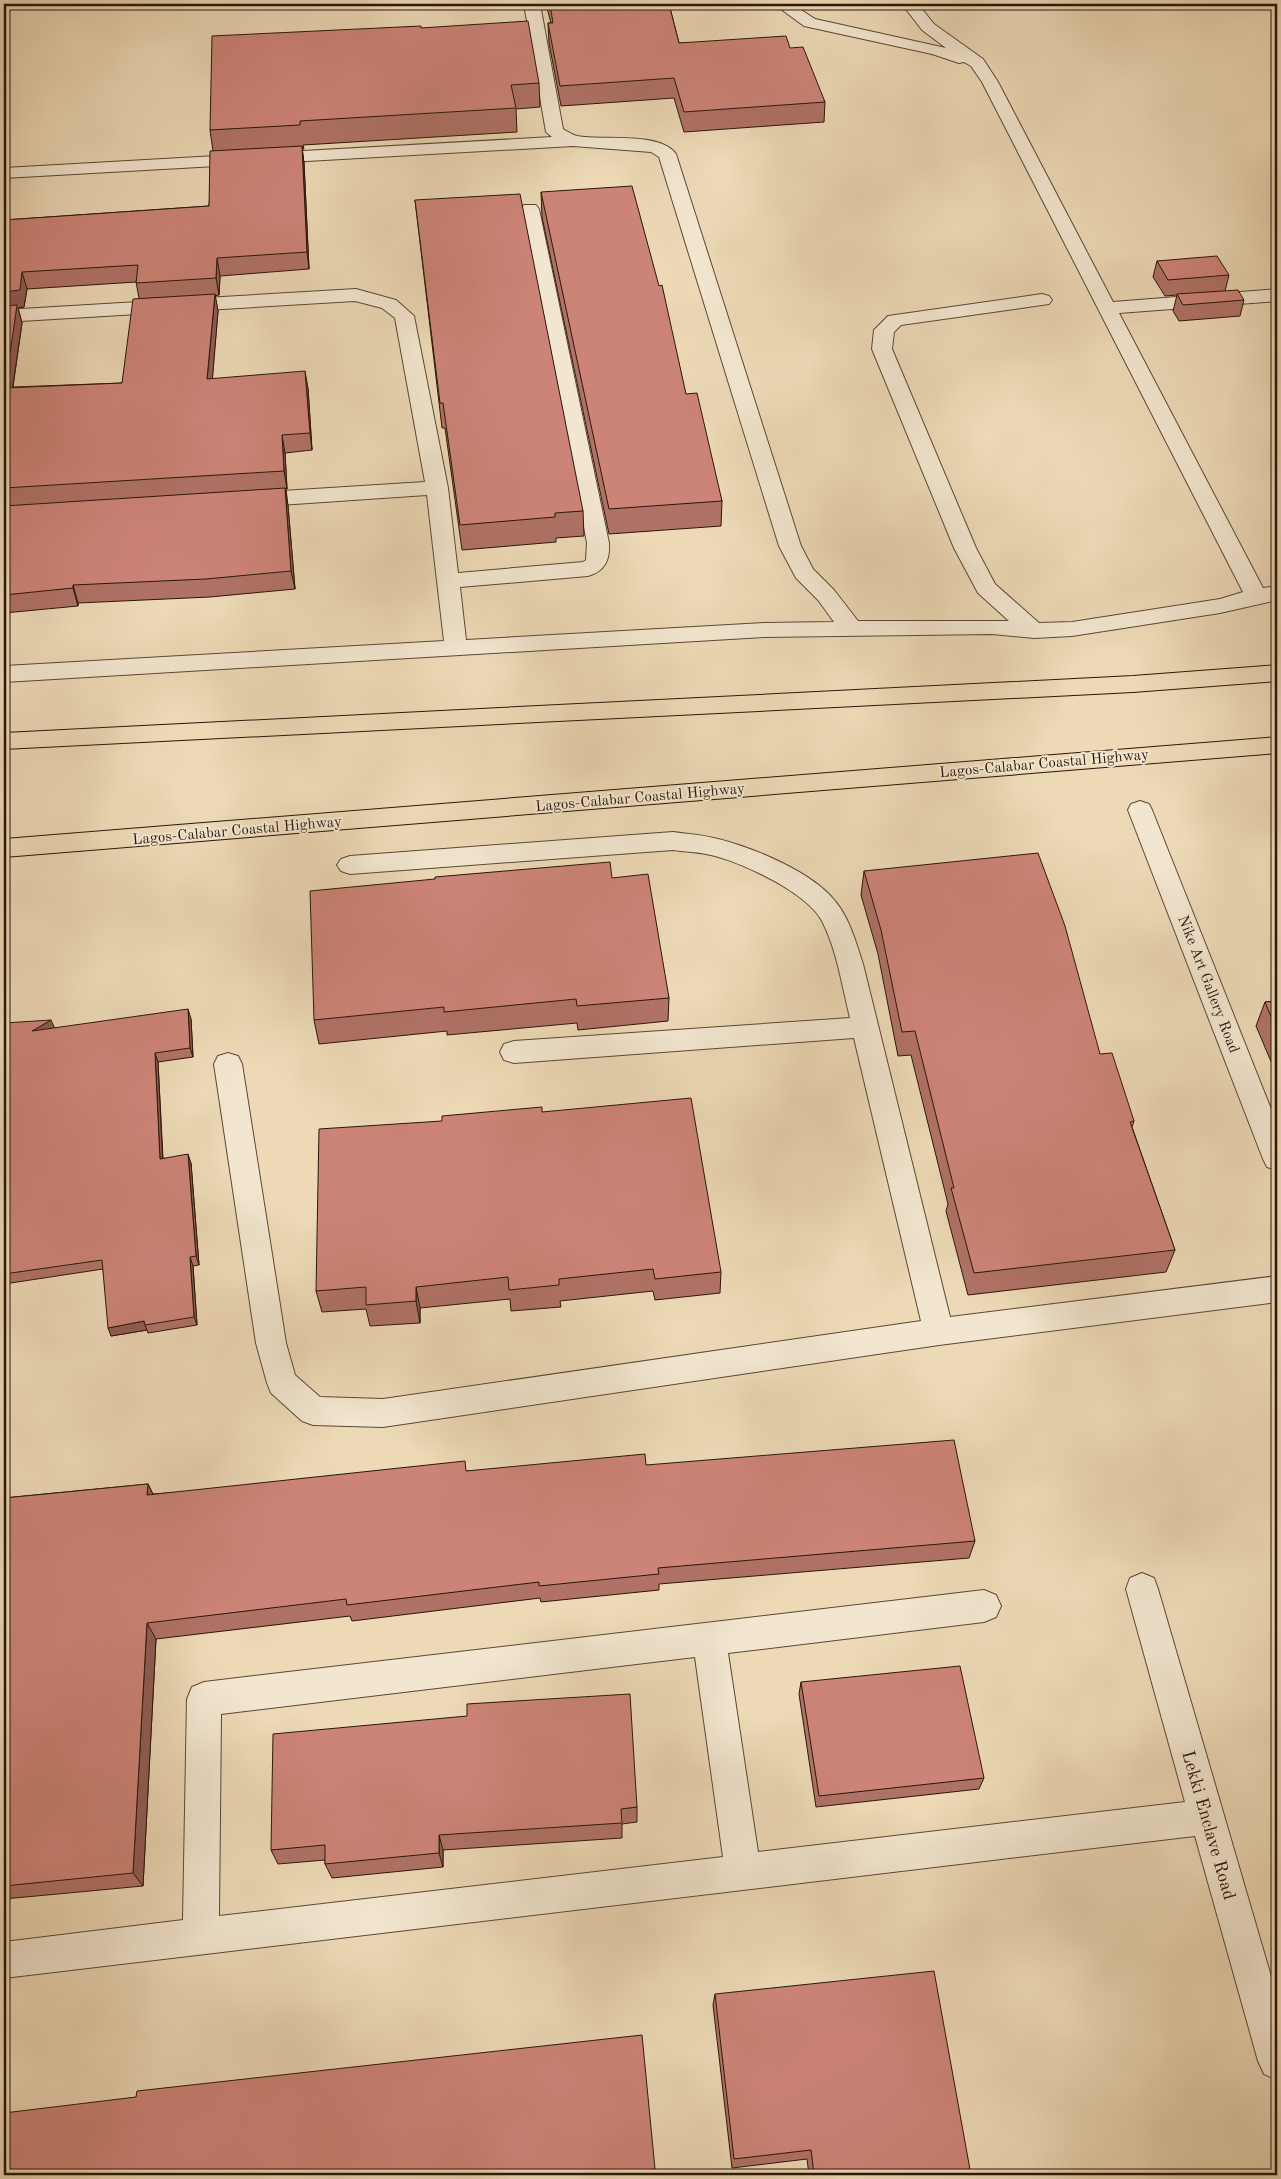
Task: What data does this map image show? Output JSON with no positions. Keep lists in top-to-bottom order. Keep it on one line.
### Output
{"streets":{"highway":["Lagos-Calabar Coastal Highway"],"street":["Nike Art Gallery Road","Lekki Enclave Road"]}}
